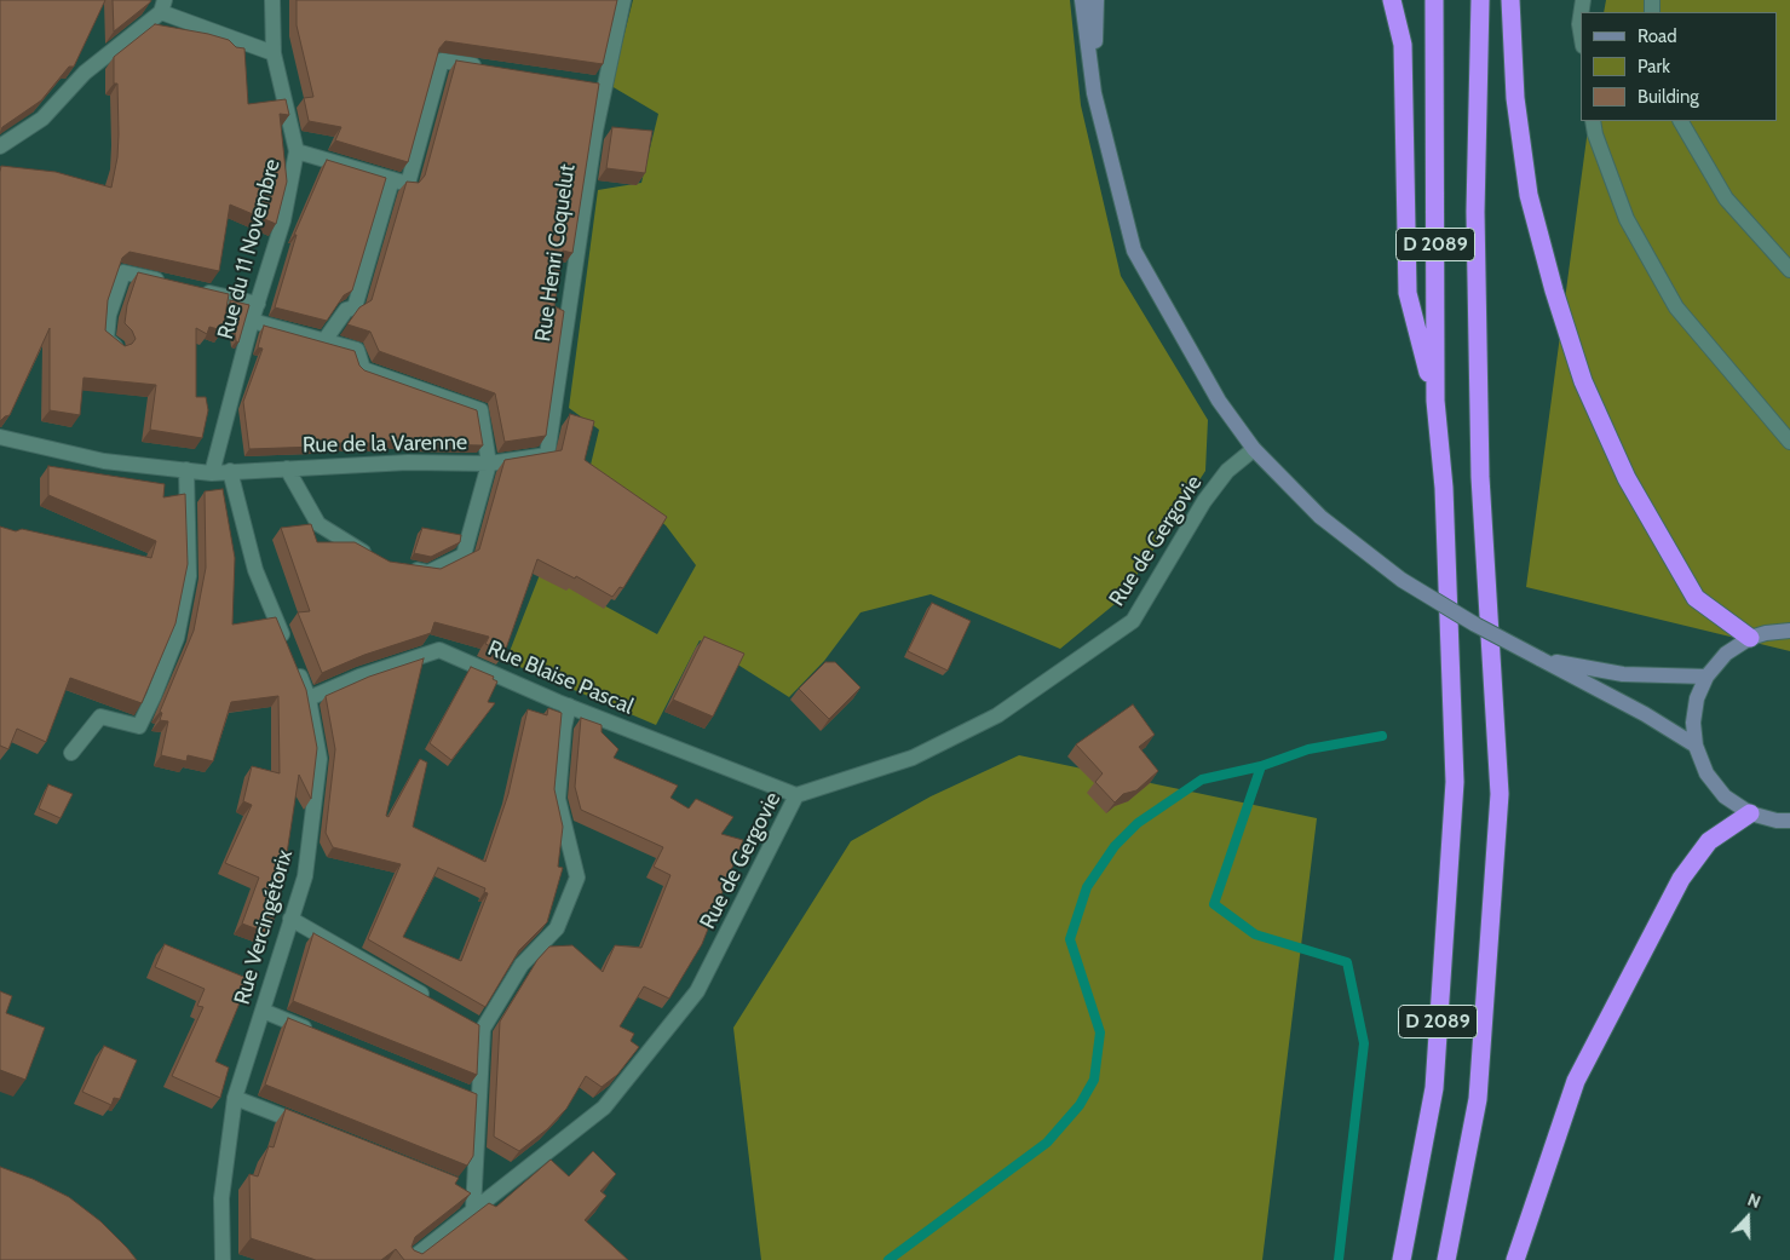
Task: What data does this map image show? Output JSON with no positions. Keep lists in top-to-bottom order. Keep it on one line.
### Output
{"streets":{"highway":["D 2089"],"street":["Rue du 11 Novembre","Rue Henri Coquelut","Rue de la Varenne","Rue de Gergovie","Rue Blaise Pascal","Rue Vercingétorix"]},"crossings":[["Rue du 11 Novembre","Rue de la Varenne"],["Rue Henri Coquelut","Rue de la Varenne"],["Rue de Gergovie","Rue Blaise Pascal"],["Rue Blaise Pascal","Rue Vercingétorix"]],"legend":["Road","Park","Building"],"north":"top"}
